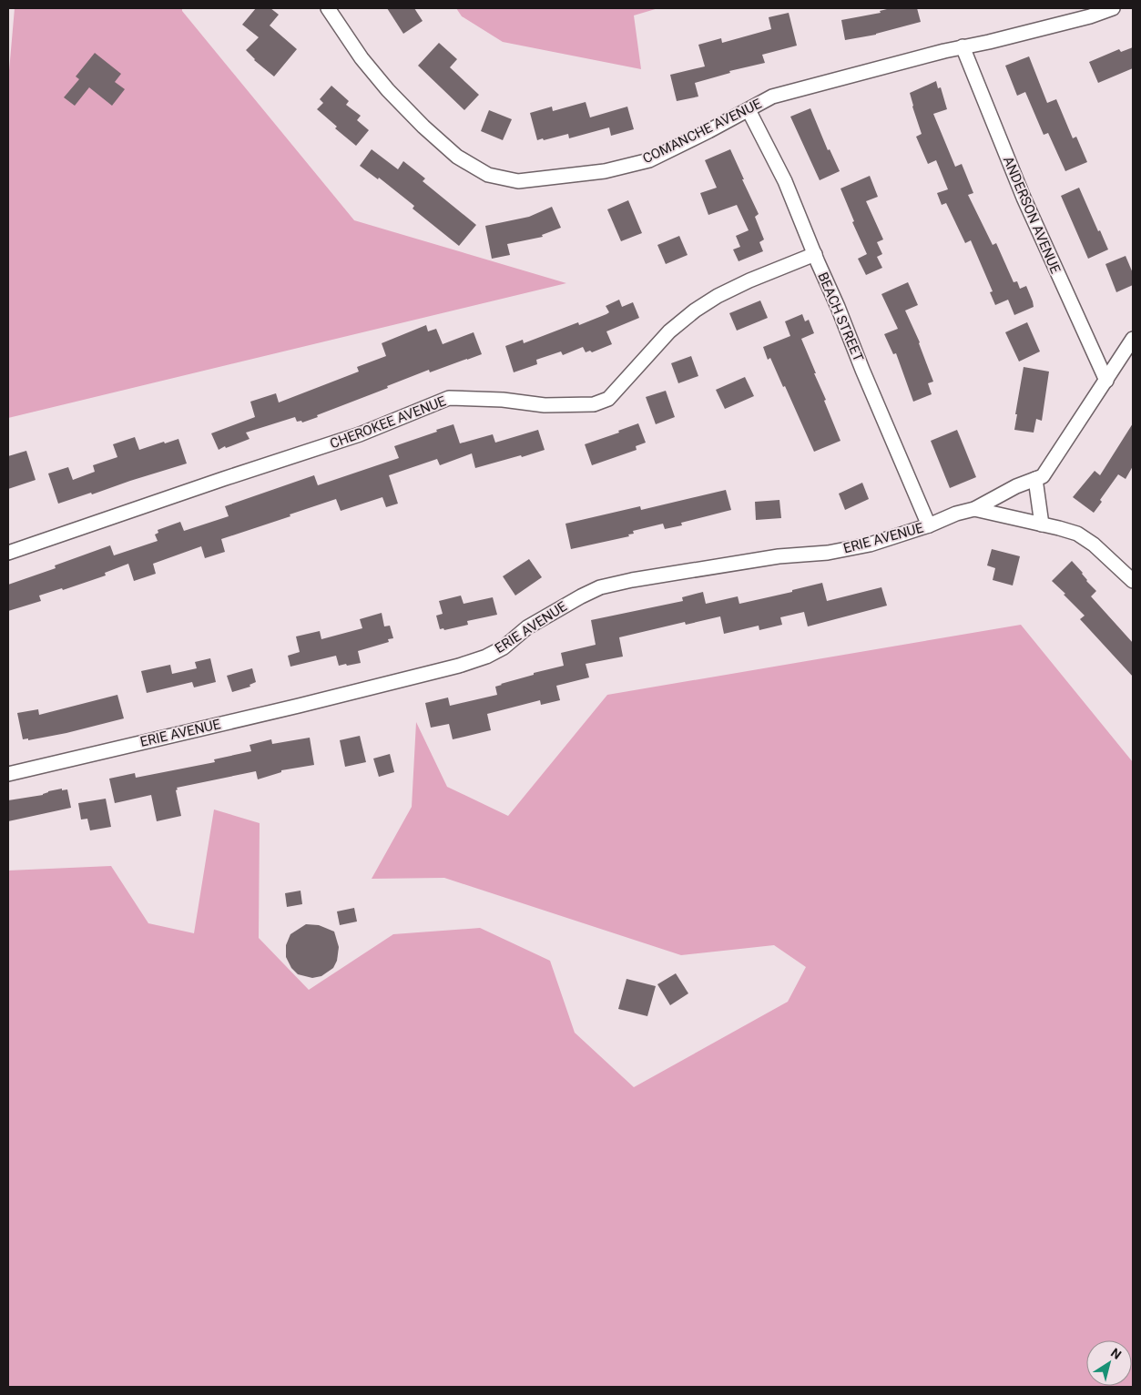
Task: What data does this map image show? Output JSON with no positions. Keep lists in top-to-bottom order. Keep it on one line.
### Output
{"streets":{"street":["COMANCHE AVENUE","ANDERSON AVENUE","BEACH STREET","CHEROKEE AVENUE","ERIE AVENUE"]},"crossings":[["COMANCHE AVENUE","ANDERSON AVENUE"],["COMANCHE AVENUE","BEACH STREET"],["ANDERSON AVENUE","ERIE AVENUE"],["BEACH STREET","CHEROKEE AVENUE"],["BEACH STREET","ERIE AVENUE"]],"north":"top right"}
